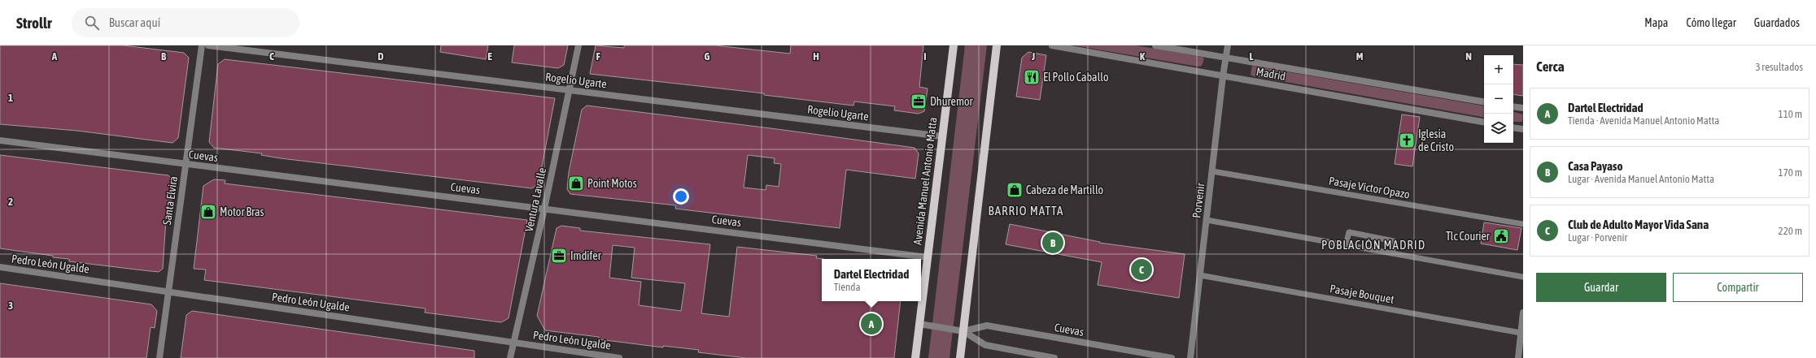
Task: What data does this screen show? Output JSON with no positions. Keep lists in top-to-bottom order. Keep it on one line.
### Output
{"streets":{"main road":["Avenida Manuel Antonio Matta"],"street":["Madrid","Rogelio Ugarte","Cuevas","Ventura Lavalle","Santa Elvira","Porvenir","Pedro León Ugalde"],"lane":["Pasaje Víctor Opazo","Pasaje Bouquet"]},"crossings":[["Madrid","Porvenir"],["Rogelio Ugarte","Avenida Manuel Antonio Matta"],["Rogelio Ugarte","Ventura Lavalle"],["Cuevas","Avenida Manuel Antonio Matta"],["Cuevas","Ventura Lavalle"],["Cuevas","Santa Elvira"],["Pasaje Víctor Opazo","Porvenir"],["Ventura Lavalle","Pedro León Ugalde"],["Santa Elvira","Pedro León Ugalde"],["Porvenir","Pasaje Bouquet"]],"districts":["BARRIO MATTA","POBLACIÓN MADRID"],"places":{"restaurant":["El Pollo Caballo"],"office":["Dhuremor","Imdifer"],"church":["Iglesia de Cristo"],"shop":["Point Motos","Cabeza de Martillo","Motor Bras"],"public building":["Tlc Courier"]},"page":{"header":"Strollr","search":"Buscar aquí","nav":["Mapa","Cómo llegar","Guardados"],"heading":["Cerca","3 resultados"],"map_buttons":["+","−"],"list":[{"mark":"A","name":"Dartel Electridad","note":"Tienda · Avenida Manuel Antonio Matta","value":"110 m"},{"mark":"B","name":"Casa Payaso","note":"Lugar · Avenida Manuel Antonio Matta","value":"170 m"},{"mark":"C","name":"Club de Adulto Mayor Vida Sana","note":"Lugar · Porvenir","value":"220 m"}],"pins":["B","C","A"],"popup":["Dartel Electridad","Tienda"],"buttons":["Guardar","Compartir"]},"grid":{"columns":["A","B","C","D","E","F","G","H","I","J","K","L","M","N"],"rows":["1","2","3"]}}
